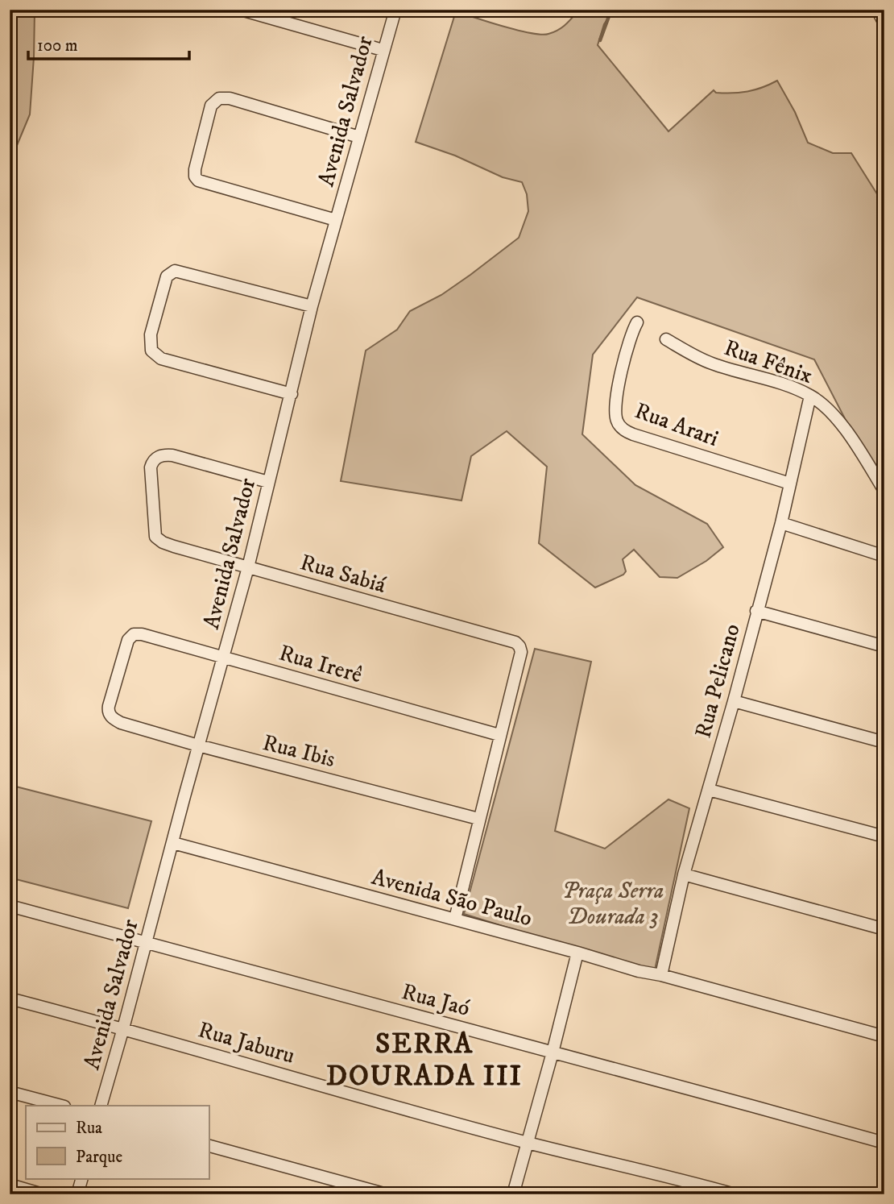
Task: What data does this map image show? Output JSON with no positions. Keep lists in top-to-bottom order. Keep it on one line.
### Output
{"streets":{"street":["Avenida Salvador","Rua Fênix","Rua Arari","Rua Sabiá","Rua Irerê","Rua Pelicano","Rua Ibis","Avenida São Paulo","Rua Jaó","Rua Jaburu"]},"crossings":[["Avenida Salvador","Rua Sabiá"],["Avenida Salvador","Rua Irerê"],["Avenida Salvador","Rua Ibis"],["Avenida Salvador","Avenida São Paulo"],["Avenida Salvador","Rua Jaó"],["Avenida Salvador","Rua Jaburu"],["Rua Fênix","Rua Pelicano"],["Rua Arari","Rua Pelicano"],["Rua Sabiá","Rua Irerê"],["Rua Irerê","Rua Ibis"],["Rua Pelicano","Avenida São Paulo"]],"districts":["SERRA DOURADA III"],"parks":["Praça Serra Dourada 3"],"legend":["Rua","Parque"],"scale_bar":"100 m"}
